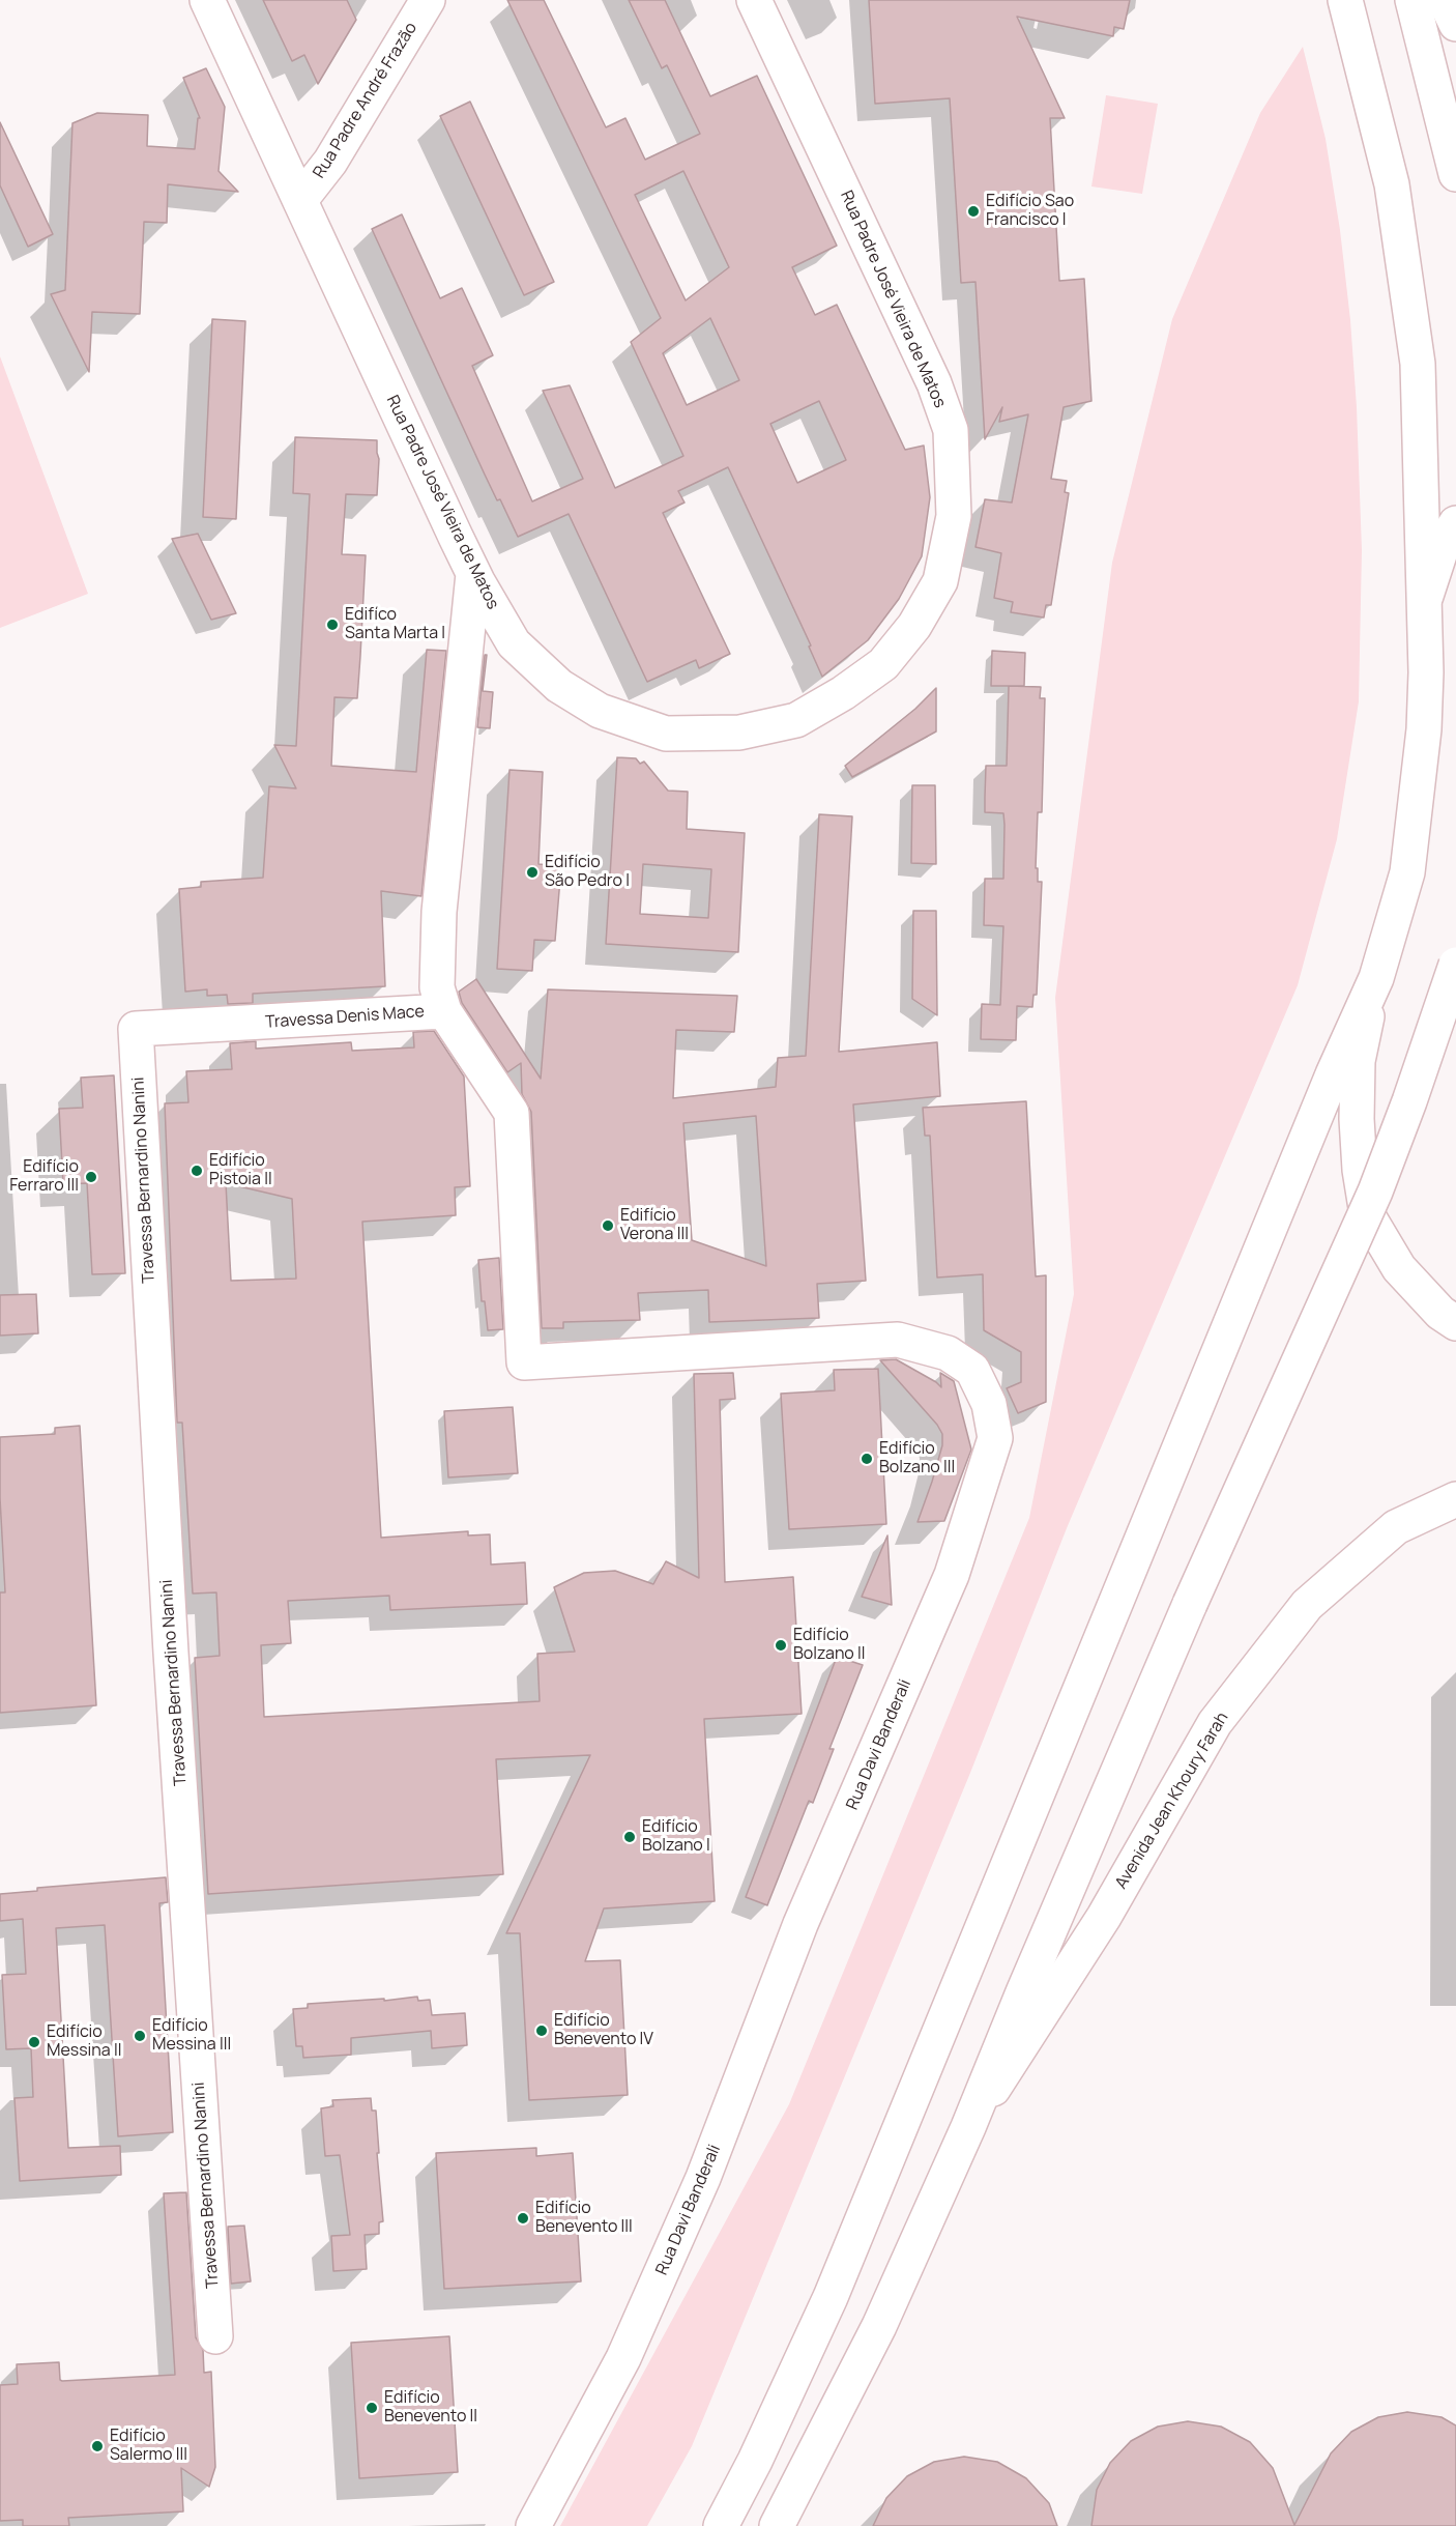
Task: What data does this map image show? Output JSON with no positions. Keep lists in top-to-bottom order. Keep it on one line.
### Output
{"streets":{"street":["Rua Padre André Frazão","Rua Padre José Vieira de Matos","Travessa Denis Mace","Travessa Bernardino Nanini","Rua Davi Banderali","Avenida Jean Khoury Farah"]},"crossings":[["Rua Padre André Frazão","Rua Padre José Vieira de Matos"],["Travessa Denis Mace","Travessa Bernardino Nanini"],["Travessa Denis Mace","Rua Davi Banderali"]],"places":["Edifício Sao Francisco I","Edifíco Santa Marta I","Edifício São Pedro I","Edifício Pistoia II","Edifício Ferraro III","Edifício Verona III","Edifício Bolzano III","Edifício Bolzano II","Edifício Bolzano I","Edifício Benevento IV","Edifício Messina III","Edifício Messina II","Edifício Benevento III","Edifício Benevento II","Edifício Salermo III"]}
